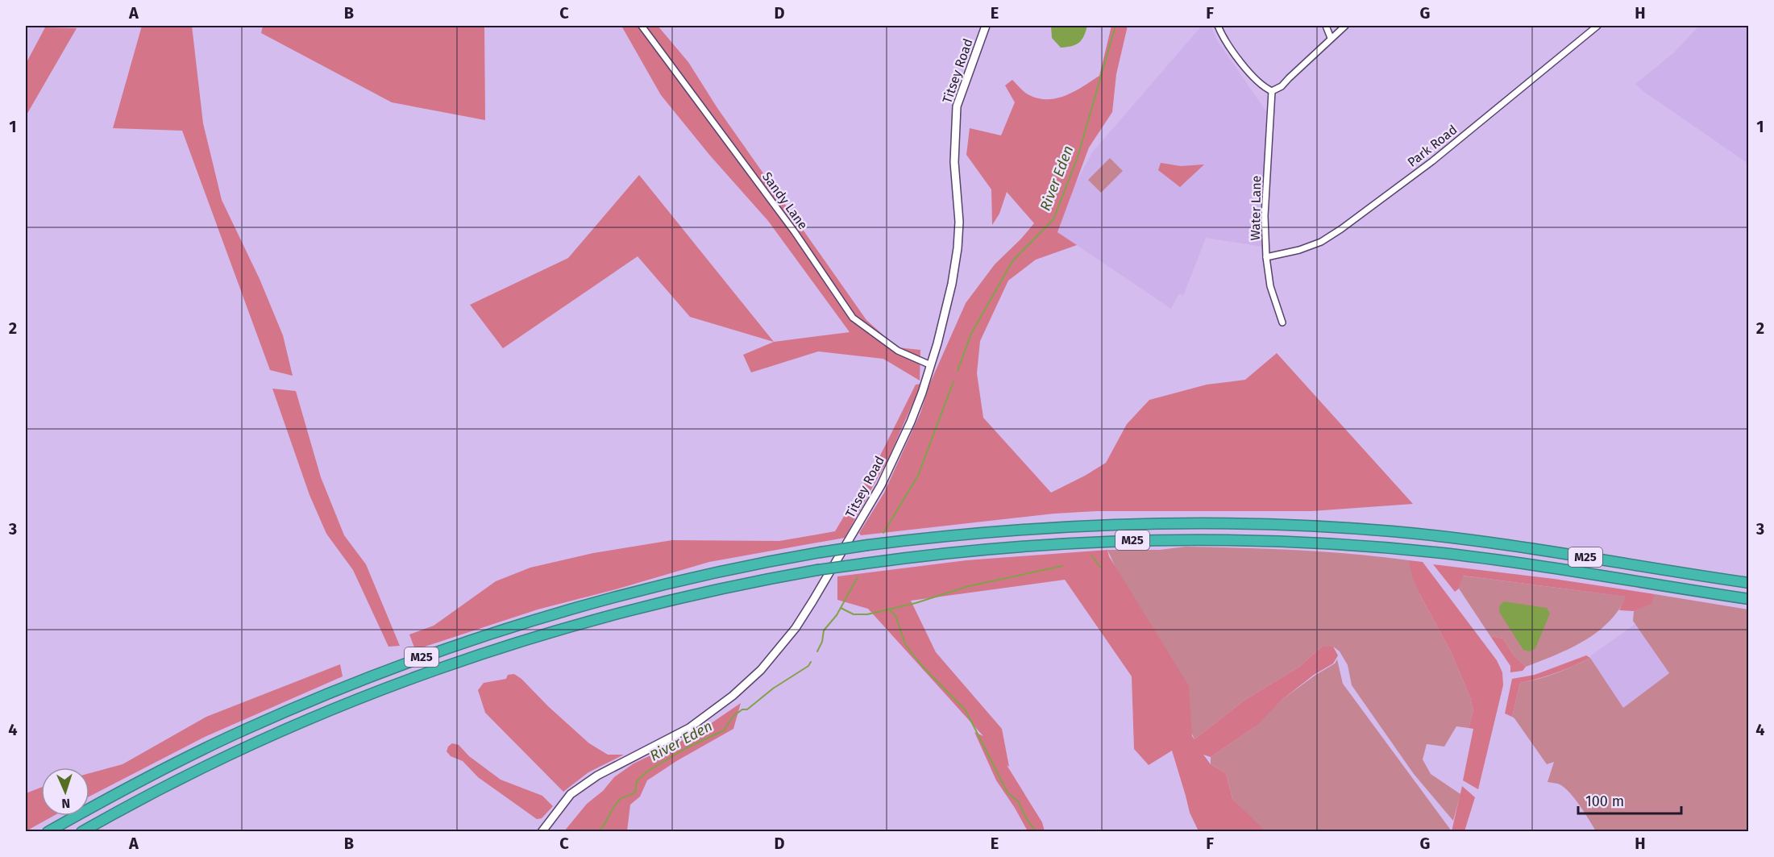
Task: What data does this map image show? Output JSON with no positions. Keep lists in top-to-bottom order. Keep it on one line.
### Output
{"streets":{"highway":["M25"],"main road":["Titsey Road"],"street":["Park Road","Sandy Lane","Water Lane"]},"crossings":[["Titsey Road","Sandy Lane"],["Park Road","Water Lane"]],"water":["River Eden"],"scale_bar":"100 m","north":"bottom","grid":{"columns":["A","B","C","D","E","F","G","H"],"rows":["1","2","3","4"]}}
